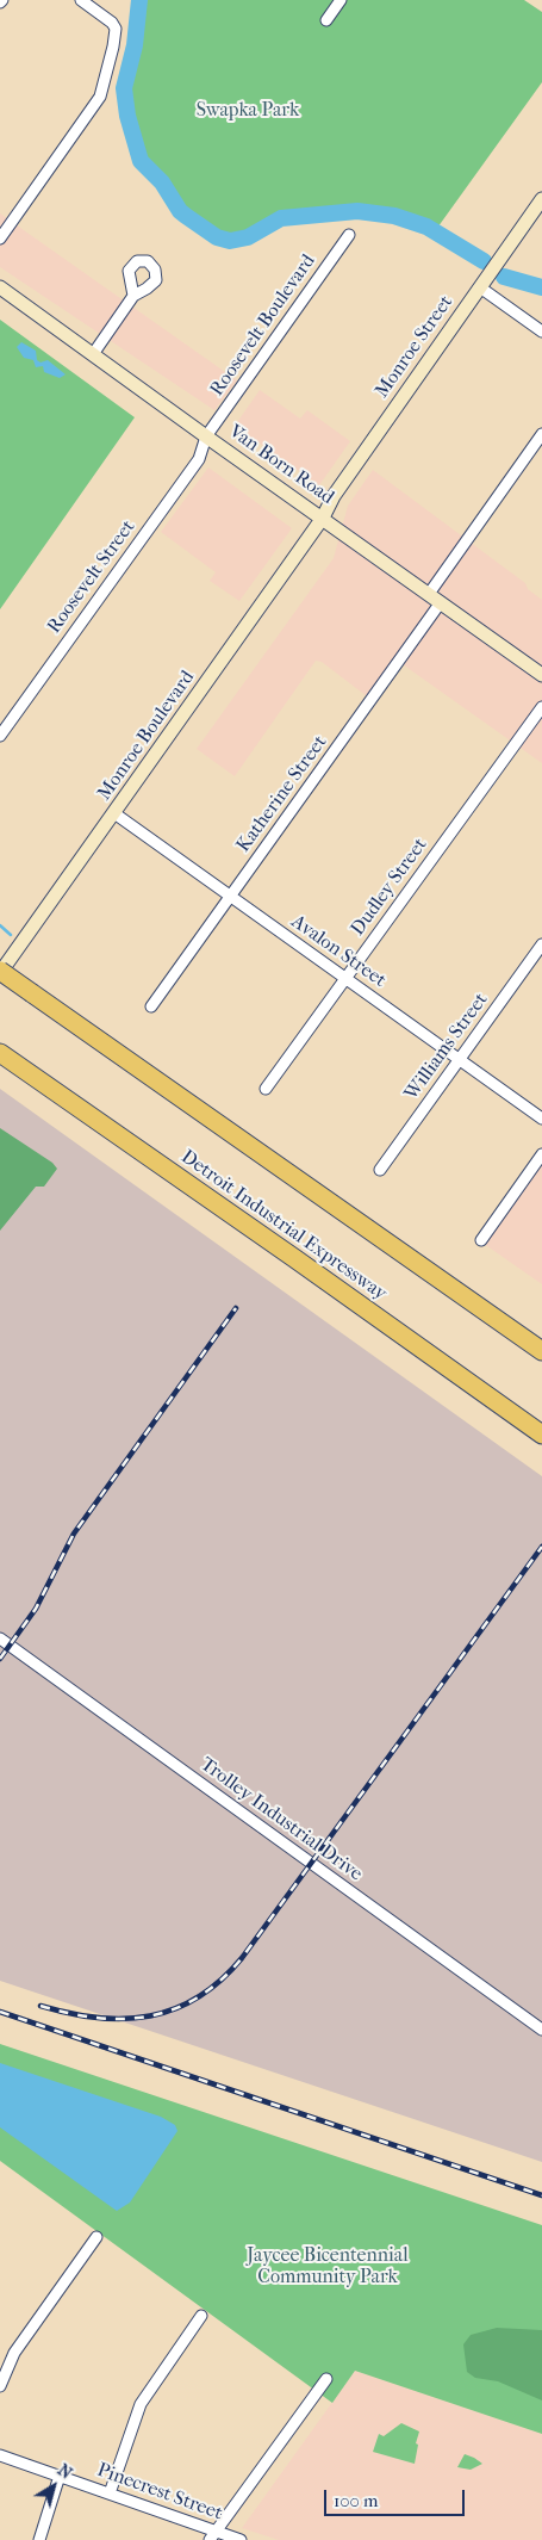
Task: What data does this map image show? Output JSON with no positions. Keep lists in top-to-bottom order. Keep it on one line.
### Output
{"streets":{"highway":["Detroit Industrial Expressway"],"street":["Roosevelt Boulevard","Monroe Street","Van Born Road","Roosevelt Street","Monroe Boulevard","Katherine Street","Dudley Street","Avalon Street","Williams Street","Trolley Industrial Drive","Pinecrest Street"]},"crossings":[["Roosevelt Boulevard","Van Born Road"],["Roosevelt Boulevard","Roosevelt Street"],["Monroe Street","Van Born Road"],["Monroe Street","Monroe Boulevard"],["Van Born Road","Roosevelt Street"],["Van Born Road","Monroe Boulevard"],["Van Born Road","Katherine Street"],["Monroe Boulevard","Avalon Street"],["Katherine Street","Avalon Street"],["Dudley Street","Avalon Street"],["Avalon Street","Williams Street"]],"parks":["Swapka Park","Jaycee Bicentennial Community Park"],"scale_bar":"100 m","north":"top right"}
